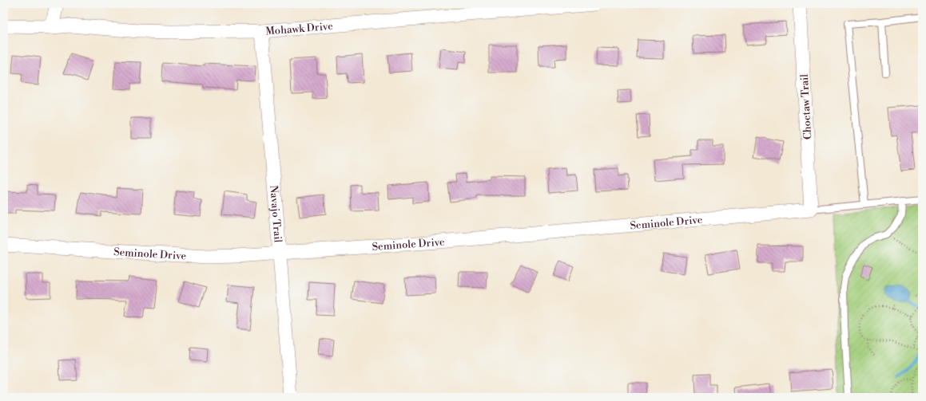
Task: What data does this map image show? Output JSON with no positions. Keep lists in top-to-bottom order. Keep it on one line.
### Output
{"streets":{"street":["Mohawk Drive","Choctaw Trail","Navajo Trail","Seminole Drive"]},"crossings":[["Mohawk Drive","Navajo Trail"],["Choctaw Trail","Seminole Drive"],["Navajo Trail","Seminole Drive"]]}
